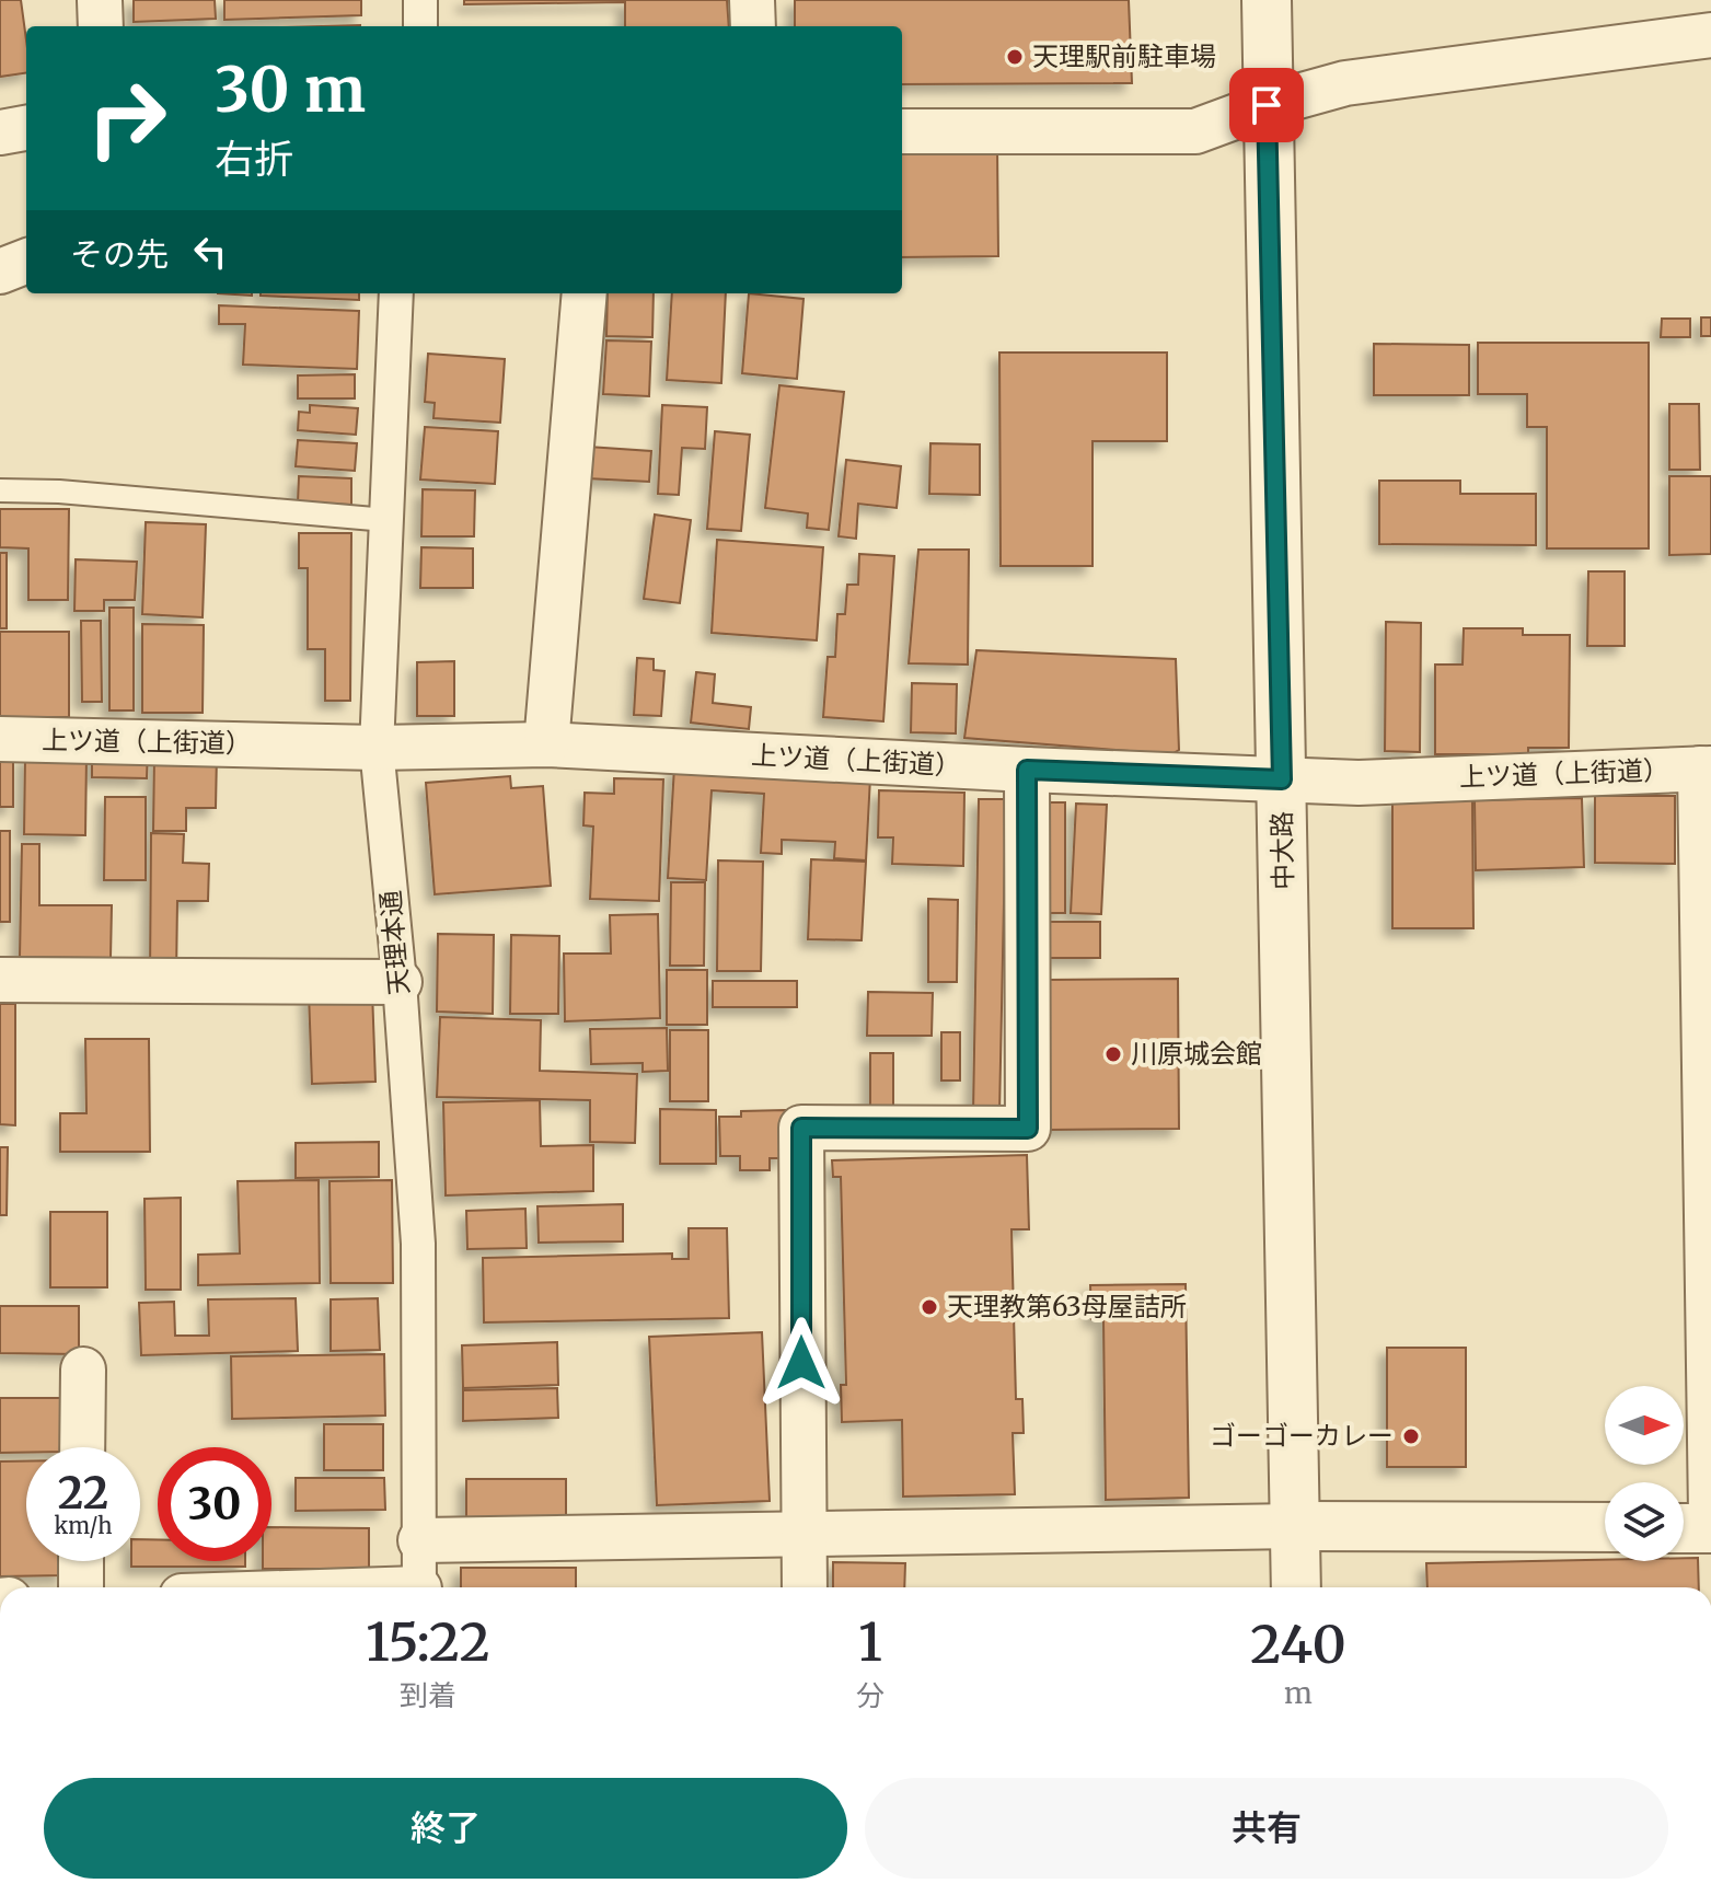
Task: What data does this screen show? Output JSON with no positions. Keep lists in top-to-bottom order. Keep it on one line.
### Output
{"streets":{"street":["上ツ道（上街道）","中大路","天理本通"]},"crossings":[["上ツ道（上街道）","中大路"],["上ツ道（上街道）","天理本通"]],"places":["天理駅前駐車場","川原城会館","天理教第63母屋詰所","ゴーゴーカレー"],"north":"right","page":{"turn":["30 m","右折"],"then":"その先","speed":"22 km/h","limit":"30","eta":["15:22","到着","1","分","240","m"],"buttons":["終了","共有"]}}
